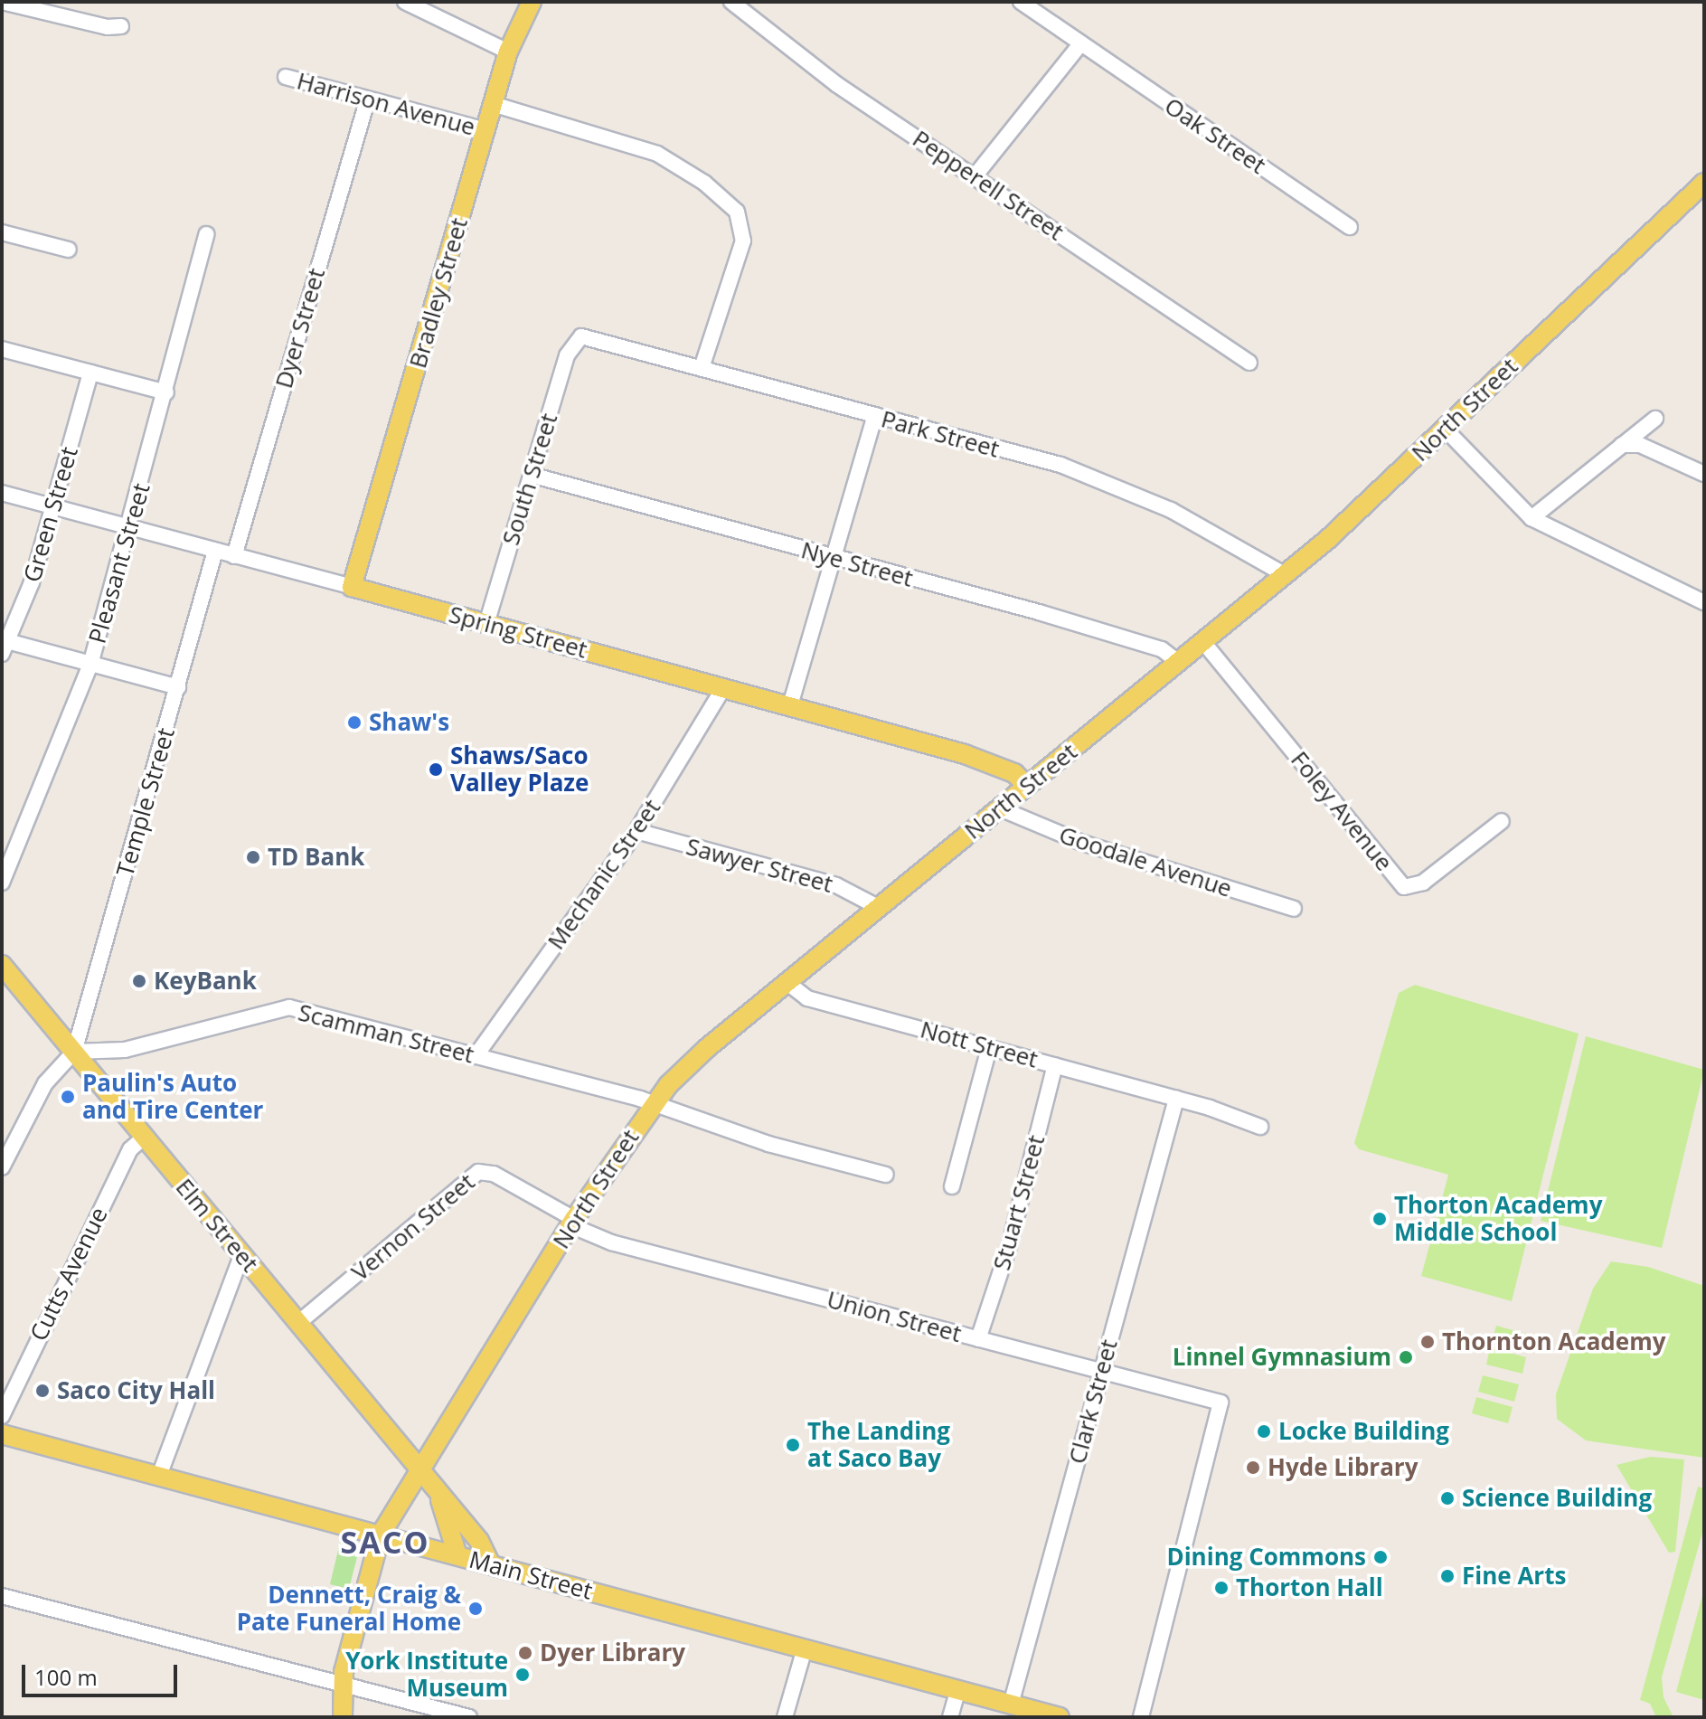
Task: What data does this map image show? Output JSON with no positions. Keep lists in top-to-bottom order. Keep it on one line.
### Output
{"streets":{"main road":["Bradley Street","North Street","Spring Street","Elm Street","Main Street"],"street":["Harrison Avenue","Oak Street","Pepperell Street","Dyer Street","Park Street","South Street","Green Street","Pleasant Street","Nye Street","Temple Street","Foley Avenue","Goodale Avenue","Sawyer Street","Mechanic Street","Scamman Street","Nott Street","Stuart Street","Vernon Street","Cutts Avenue","Union Street","Clark Street"]},"crossings":[["Harrison Avenue","Bradley Street"],["Harrison Avenue","Dyer Street"],["Bradley Street","Spring Street"],["Dyer Street","Spring Street"],["North Street","Park Street"],["North Street","Nye Street"],["North Street","Spring Street"],["North Street","Foley Avenue"],["North Street","Goodale Avenue"],["North Street","Sawyer Street"],["North Street","Scamman Street"],["North Street","Nott Street"],["North Street","Elm Street"],["North Street","Vernon Street"],["North Street","Union Street"],["North Street","Main Street"],["Park Street","South Street"],["South Street","Nye Street"],["South Street","Spring Street"],["Green Street","Spring Street"],["Pleasant Street","Spring Street"],["Spring Street","Temple Street"],["Spring Street","Mechanic Street"],["Temple Street","Scamman Street"],["Temple Street","Elm Street"],["Sawyer Street","Mechanic Street"],["Mechanic Street","Scamman Street"],["Scamman Street","Elm Street"],["Nott Street","Stuart Street"],["Nott Street","Clark Street"],["Stuart Street","Union Street"],["Elm Street","Vernon Street"],["Elm Street","Cutts Avenue"],["Elm Street","Main Street"],["Vernon Street","Union Street"],["Union Street","Clark Street"],["Clark Street","Main Street"]],"districts":["SACO"],"places":["Shaw's","Shaws/Saco Valley Plaze","TD Bank","KeyBank","Paulin's Auto and Tire Center","Thorton Academy Middle School","Thornton Academy","Linnel Gymnasium","Saco City Hall","Locke Building","The Landing at Saco Bay","Hyde Library","Science Building","Dining Commons","Fine Arts","Thorton Hall","Dennett, Craig & Pate Funeral Home","Dyer Library","York Institute Museum"],"scale_bar":"100 m"}
